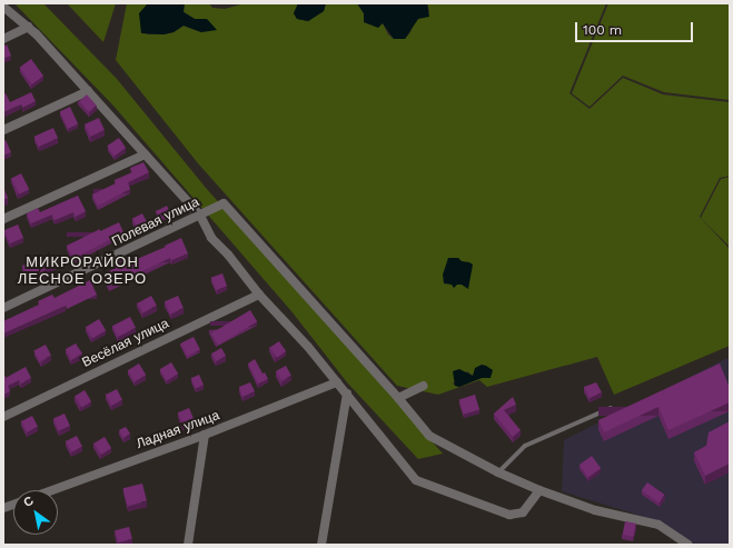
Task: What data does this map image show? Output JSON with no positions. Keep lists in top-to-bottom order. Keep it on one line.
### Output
{"streets":{"street":["Полевая улица","Весёлая улица","Ладная улица"]},"districts":["МИКРОРАЙОН ЛЕСНОЕ ОЗЕРО"],"scale_bar":"100 m","north":"top left"}
